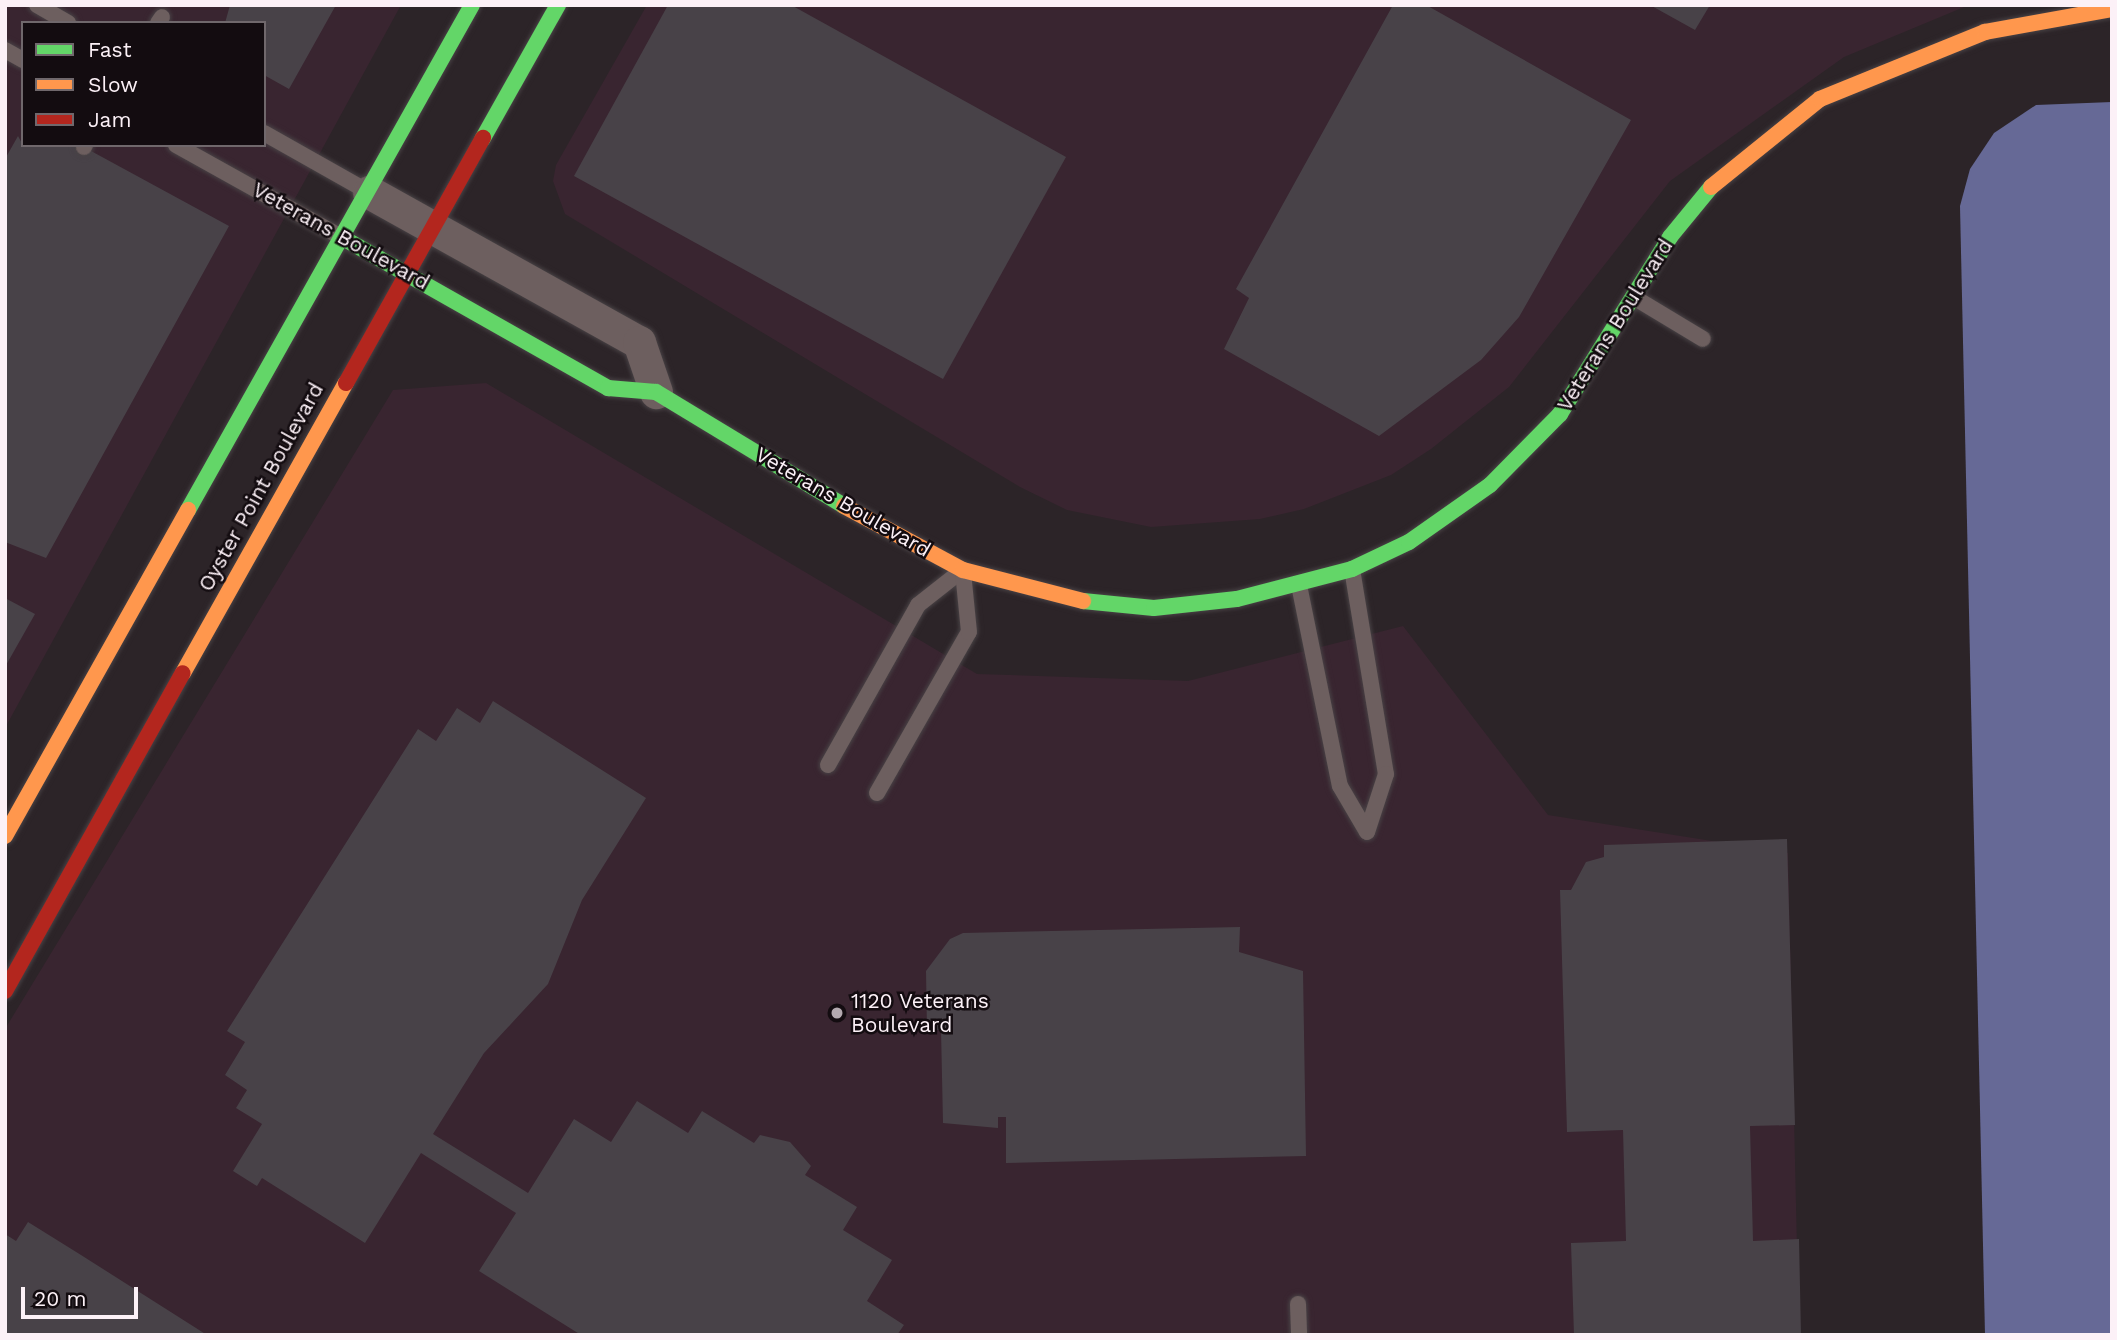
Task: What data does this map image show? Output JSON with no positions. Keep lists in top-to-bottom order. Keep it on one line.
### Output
{"streets":{"street":["Veterans Boulevard","Oyster Point Boulevard"]},"crossings":[["Veterans Boulevard","Oyster Point Boulevard"]],"places":["1120 Veterans Boulevard"],"legend":["Fast","Slow","Jam"],"scale_bar":"20 m"}
